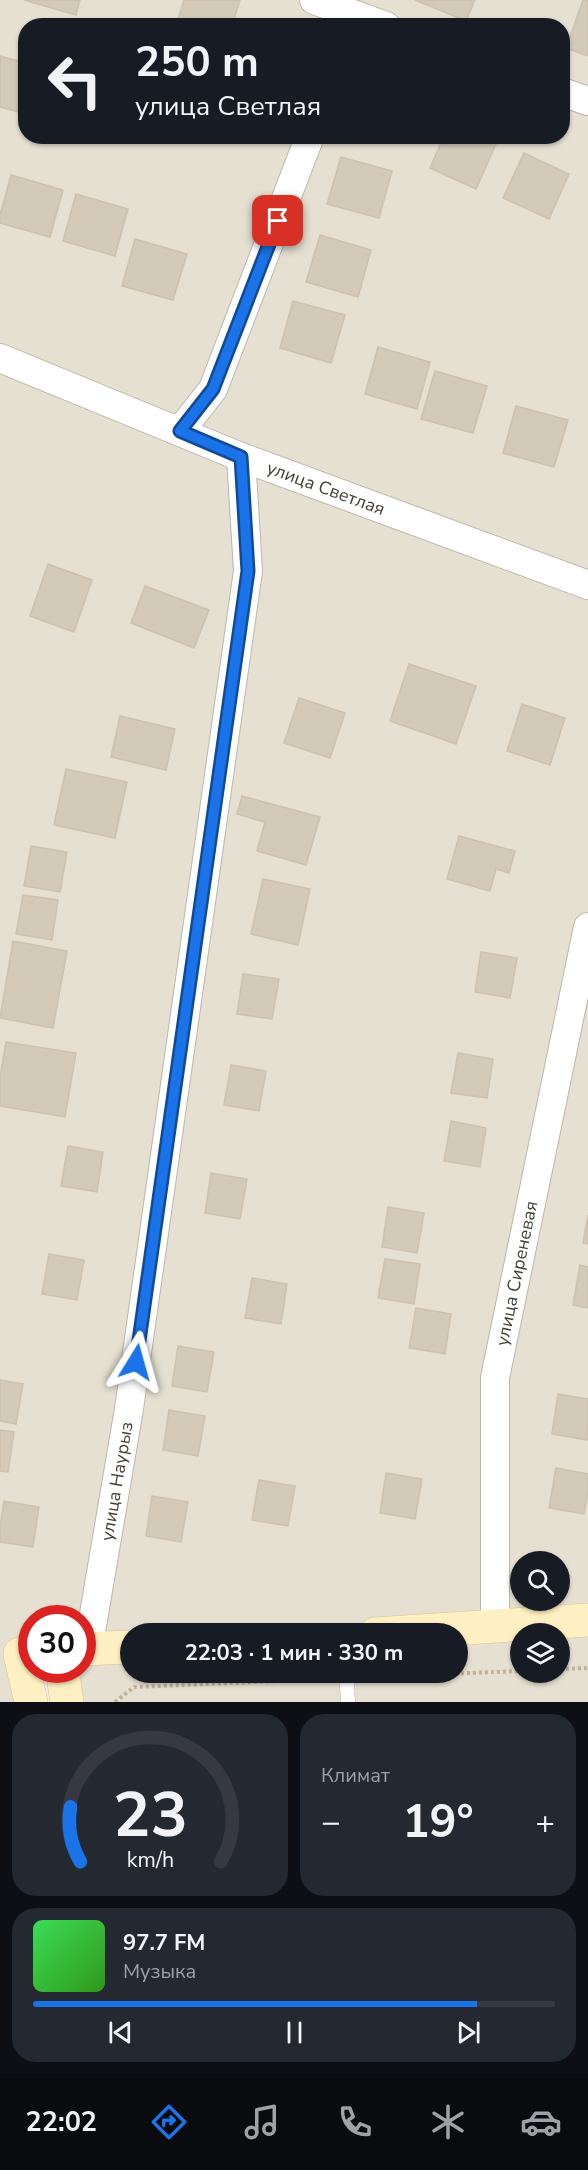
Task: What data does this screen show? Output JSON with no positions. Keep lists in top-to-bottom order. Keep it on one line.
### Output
{"streets":{"street":["улица Светлая","улица Сиреневая","улица Наурыз"]},"crossings":[["улица Светлая","улица Наурыз"]],"page":{"turn":["250 m","улица Светлая"],"limit":"30","trip":"22:03 · 1 мин · 330 m","tile":"Климат","heat":["−","19°","+"],"song":["97.7 FM","Музыка"],"tabs":"22:02","gauge":["23","km/h"]}}
